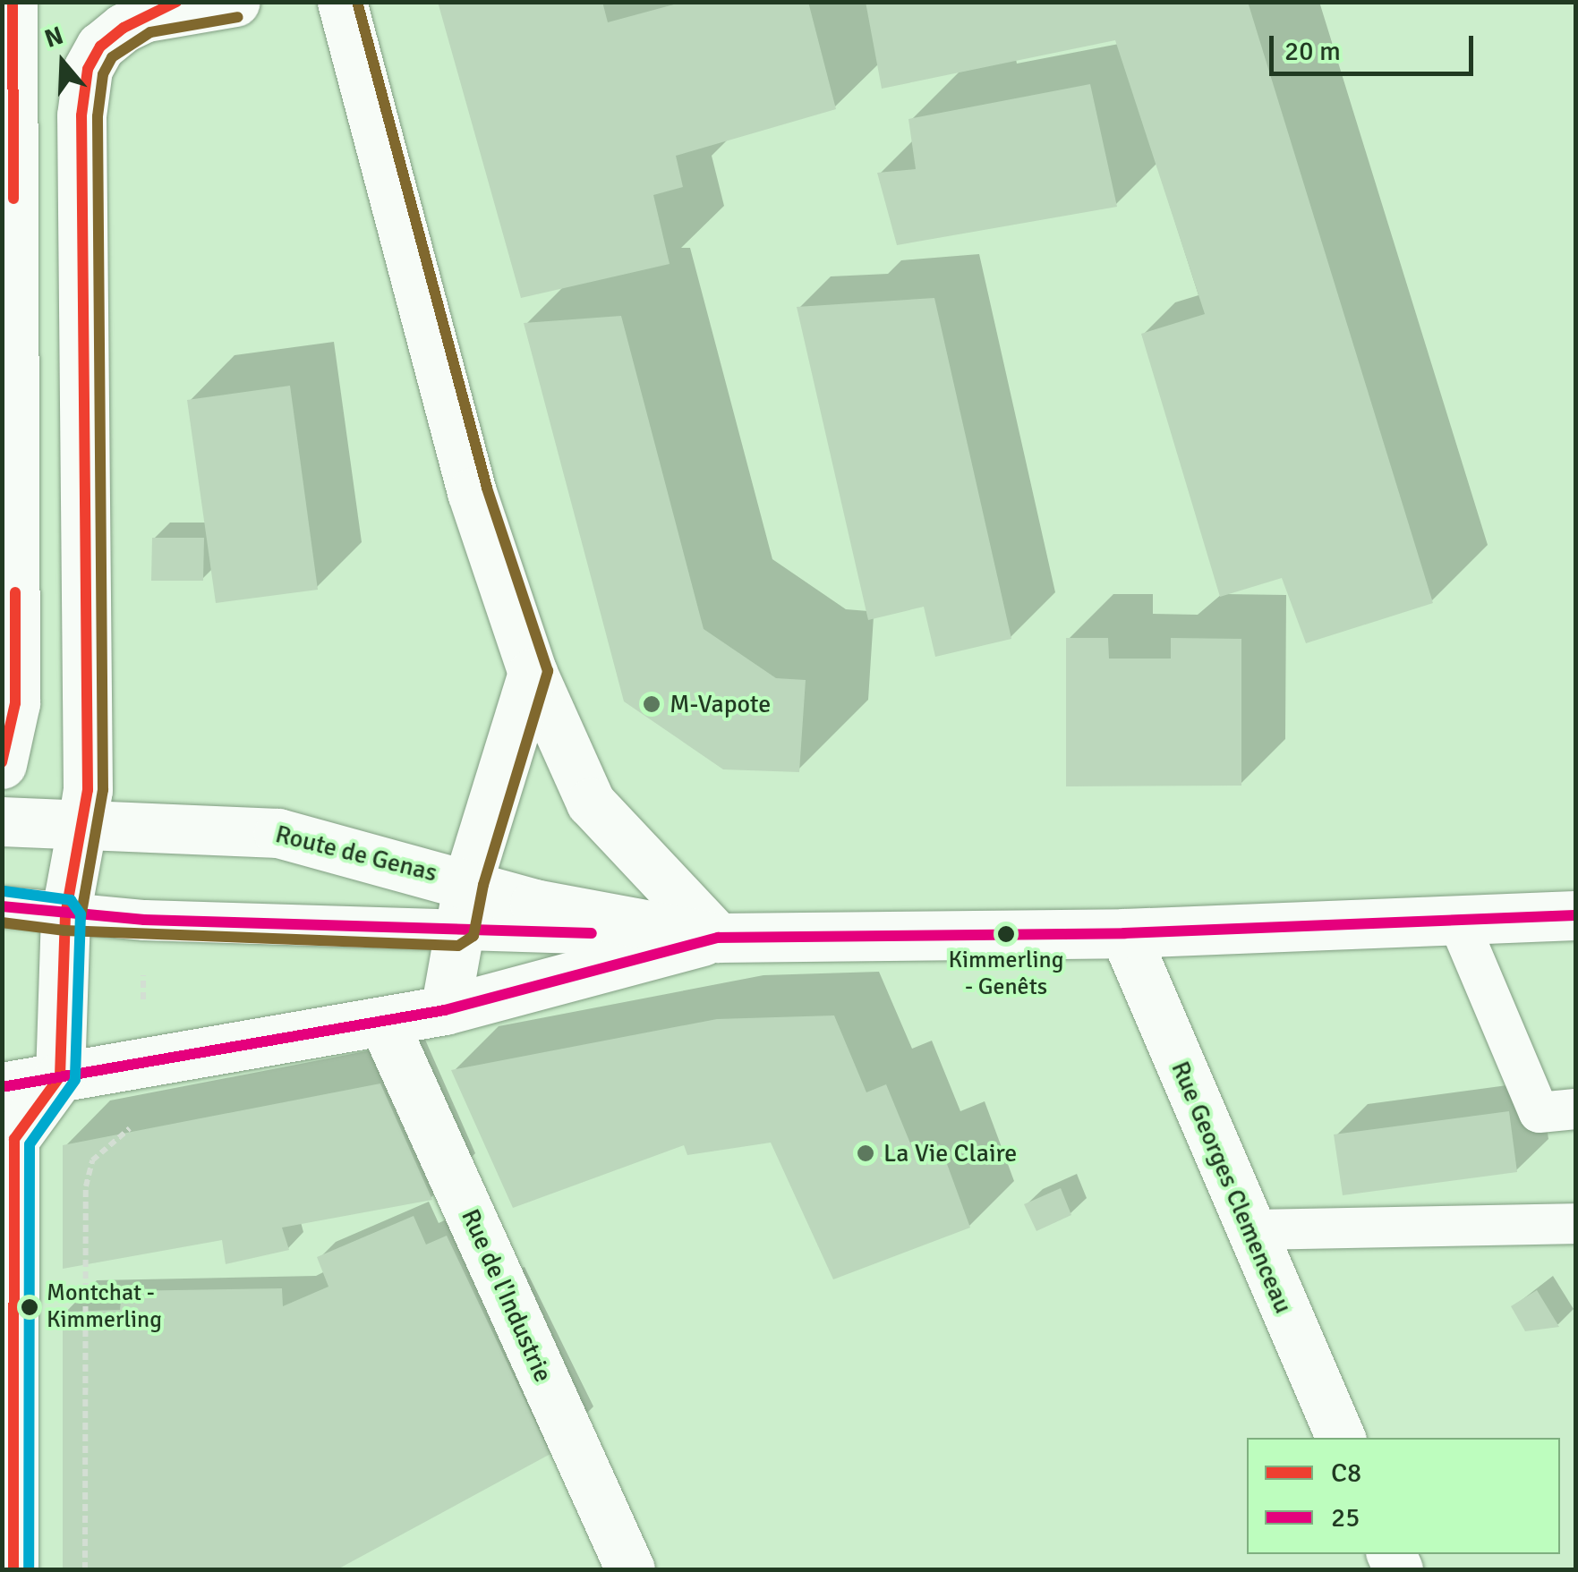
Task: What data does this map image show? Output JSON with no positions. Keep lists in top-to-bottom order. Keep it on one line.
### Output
{"streets":{"street":["Route de Genas","Rue Georges Clemenceau","Rue de l'Industrie"]},"crossings":[["Route de Genas","Rue Georges Clemenceau"]],"places":["M-Vapote","Kimmerling - Genêts","La Vie Claire","Montchat - Kimmerling"],"lines":["transit line C8","transit line 25"],"legend":["C8","25"],"scale_bar":"20 m","north":"top"}
